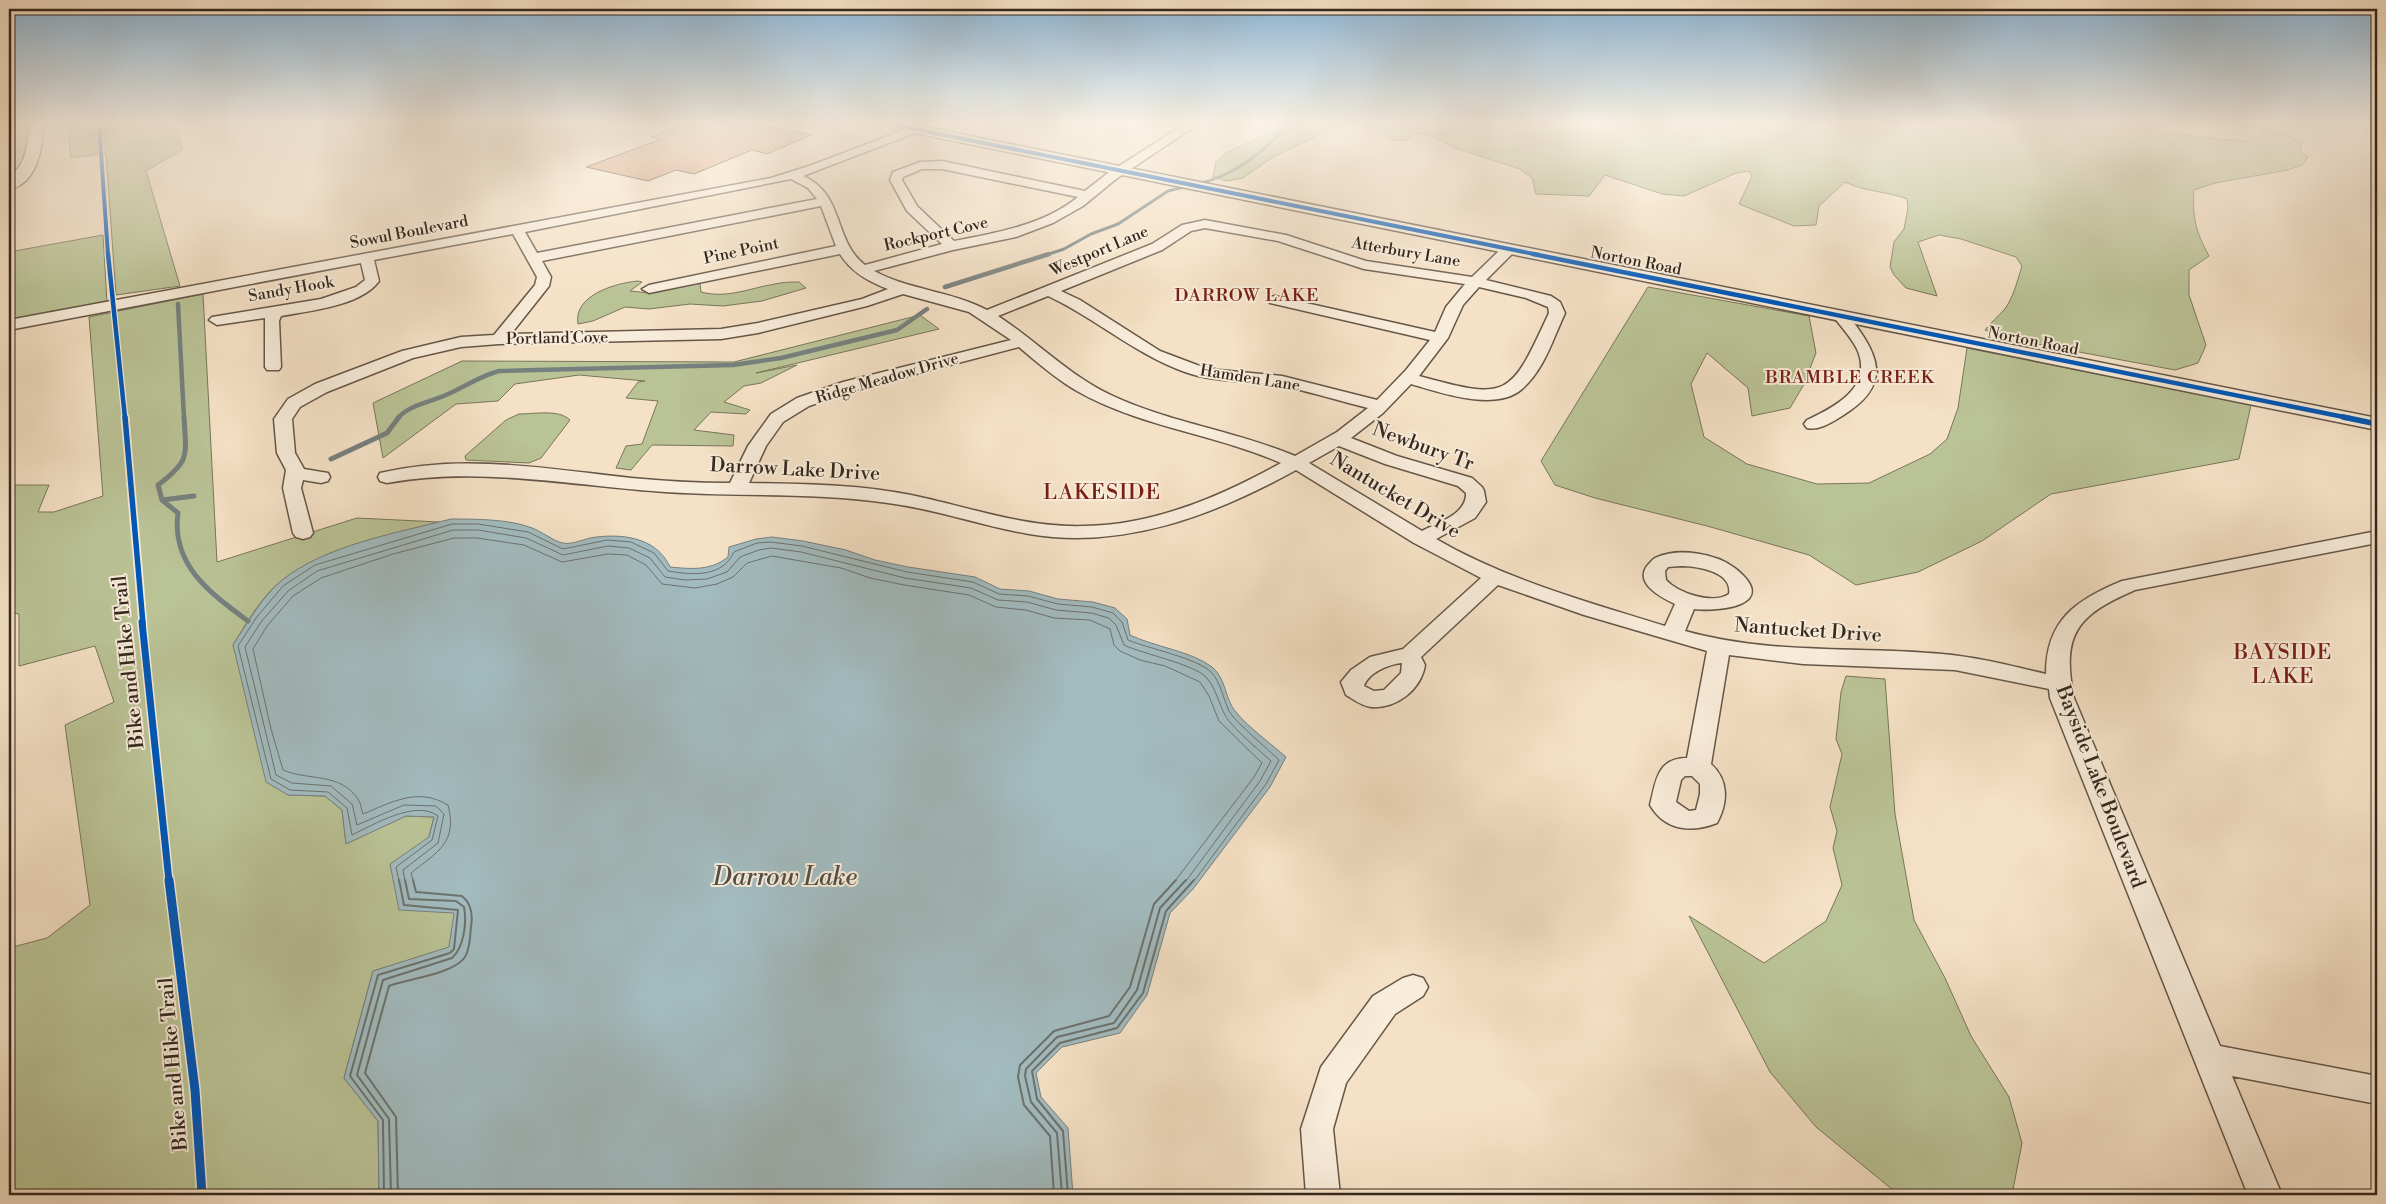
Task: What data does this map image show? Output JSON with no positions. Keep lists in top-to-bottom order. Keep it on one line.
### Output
{"streets":{"street":["Sowul Boulevard","Rockport Cove","Pine Point","Westport Lane","Atterbury Lane","Norton Road","Sandy Hook","Portland Cove","Ridge Meadow Drive","Hamden Lane","Newbury Tr","Darrow Lake Drive","Nantucket Drive","Bayside Lake Boulevard"],"cycle path":["Bike and Hike Trail"]},"crossings":[["Sowul Boulevard","Sandy Hook"],["Rockport Cove","Nantucket Drive"],["Pine Point","Nantucket Drive"],["Westport Lane","Atterbury Lane"],["Westport Lane","Hamden Lane"],["Westport Lane","Nantucket Drive"],["Atterbury Lane","Darrow Lake Drive"],["Norton Road","Darrow Lake Drive"],["Portland Cove","Nantucket Drive"],["Ridge Meadow Drive","Darrow Lake Drive"],["Ridge Meadow Drive","Nantucket Drive"],["Hamden Lane","Darrow Lake Drive"],["Newbury Tr","Darrow Lake Drive"],["Newbury Tr","Nantucket Drive"],["Darrow Lake Drive","Nantucket Drive"],["Nantucket Drive","Bayside Lake Boulevard"]],"districts":["DARROW LAKE","BRAMBLE CREEK","LAKESIDE","BAYSIDE LAKE"],"water":["Darrow Lake"]}
